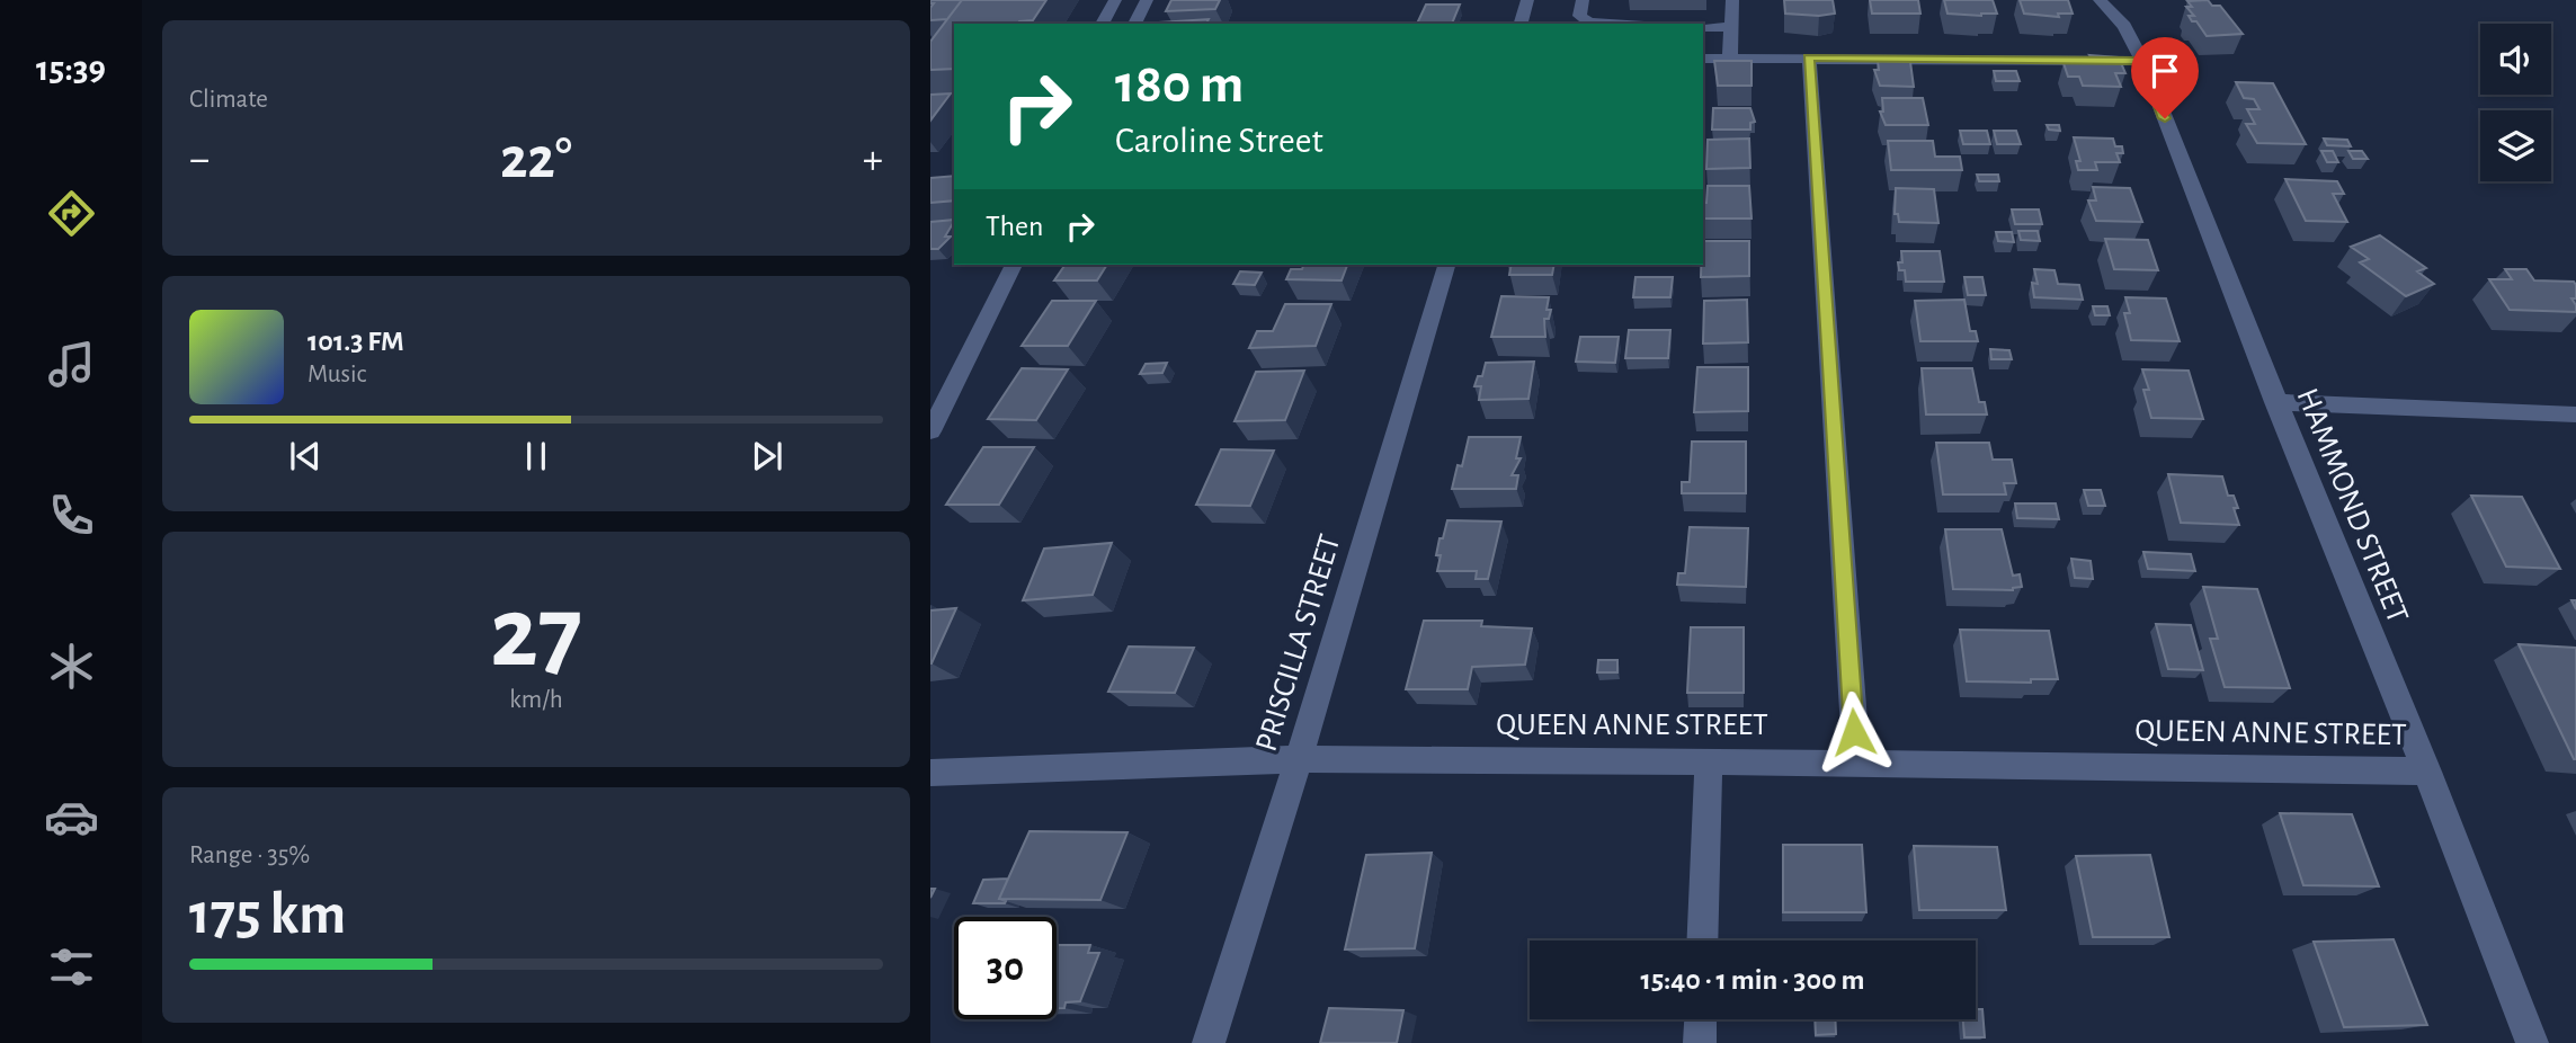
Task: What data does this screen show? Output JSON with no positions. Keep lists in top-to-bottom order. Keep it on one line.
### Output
{"streets":{"street":["HAMMOND STREET","PRISCILLA STREET","QUEEN ANNE STREET"]},"crossings":[["HAMMOND STREET","QUEEN ANNE STREET"],["PRISCILLA STREET","QUEEN ANNE STREET"]],"page":{"tabs":"15:39","tile":["Climate",["27","km/h"],["Range · 35%","175 km"]],"turn":["180 m","Caroline Street"],"heat":["−","22°","+"],"then":"Then","song":["101.3 FM","Music"],"limit":"30","trip":"15:40 · 1 min · 300 m"}}
